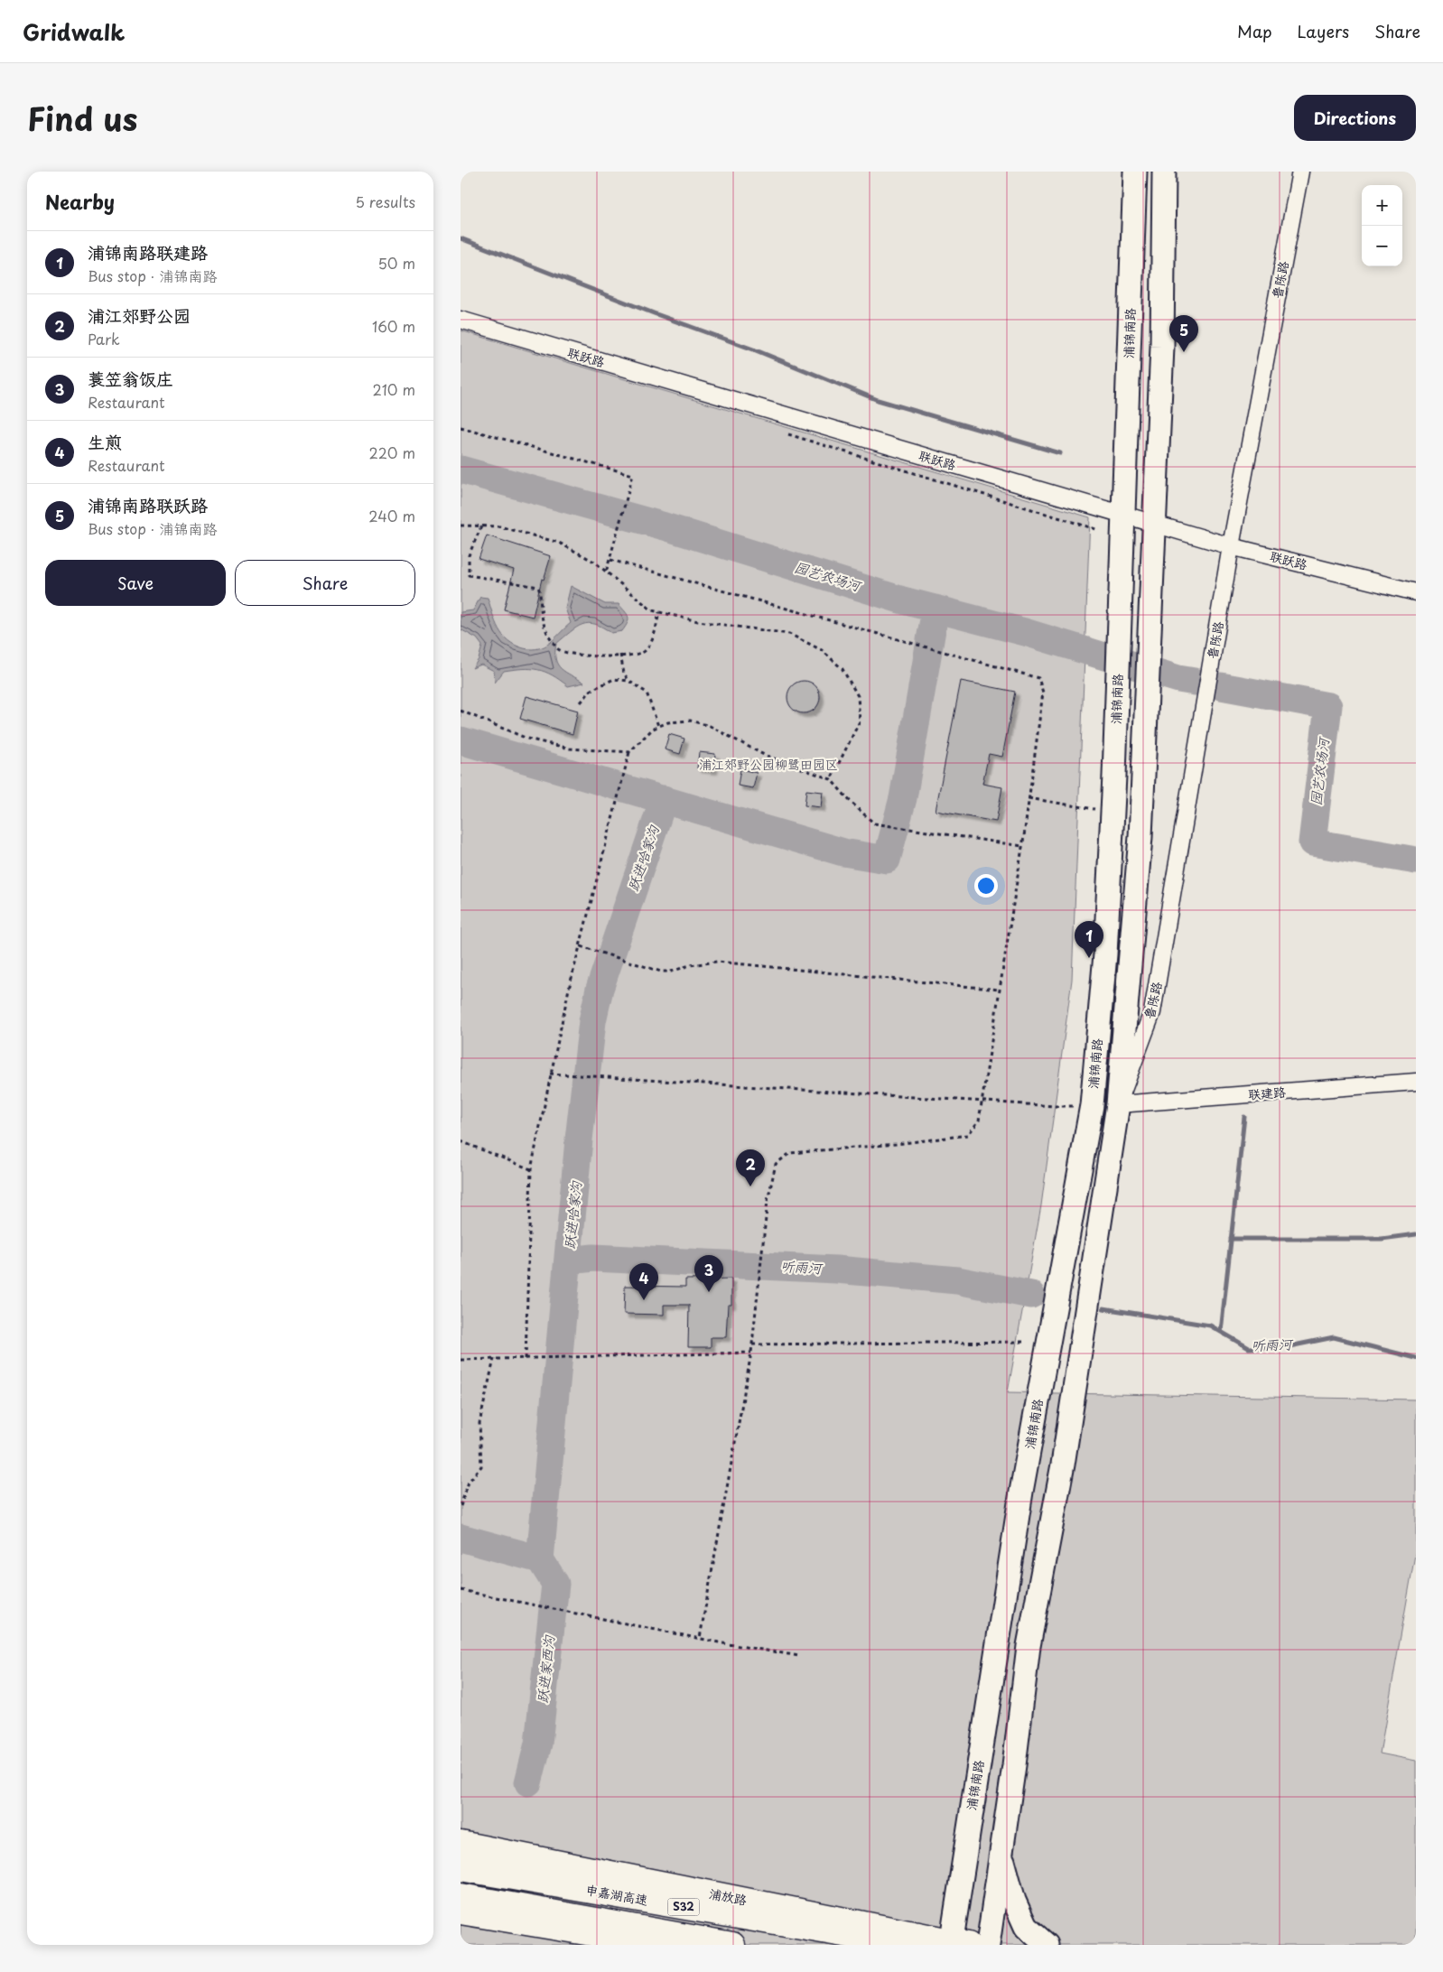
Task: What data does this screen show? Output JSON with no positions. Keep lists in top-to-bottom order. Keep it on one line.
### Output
{"streets":{"main road":["浦锦南路","申嘉湖高速","浦放路","S32"],"street":["鲁陈路","联跃路","联建路"]},"crossings":[["鲁陈路","浦锦南路"],["鲁陈路","联跃路"],["鲁陈路","联建路"],["浦锦南路","联跃路"],["浦锦南路","联建路"],["浦锦南路","浦放路"]],"water":["园艺农场河","跃进哈家沟","听雨河","跃进家西沟"],"parks":["浦江郊野公园柳鹭田园区"],"page":{"header":"Gridwalk","nav":["Map","Layers","Share"],"title":"Find us","buttons":["Directions",["Save","Share"]],"heading":["Nearby","5 results"],"map_buttons":["+","−"],"list":[{"mark":"1","name":"浦锦南路联建路","note":"Bus stop · 浦锦南路","value":"50 m"},{"mark":"2","name":"浦江郊野公园","note":"Park","value":"160 m"},{"mark":"3","name":"蓑笠翁饭庄","note":"Restaurant","value":"210 m"},{"mark":"4","name":"生煎","note":"Restaurant","value":"220 m"},{"mark":"5","name":"浦锦南路联跃路","note":"Bus stop · 浦锦南路","value":"240 m"}],"pins":["5","1","2","3","4"]}}
